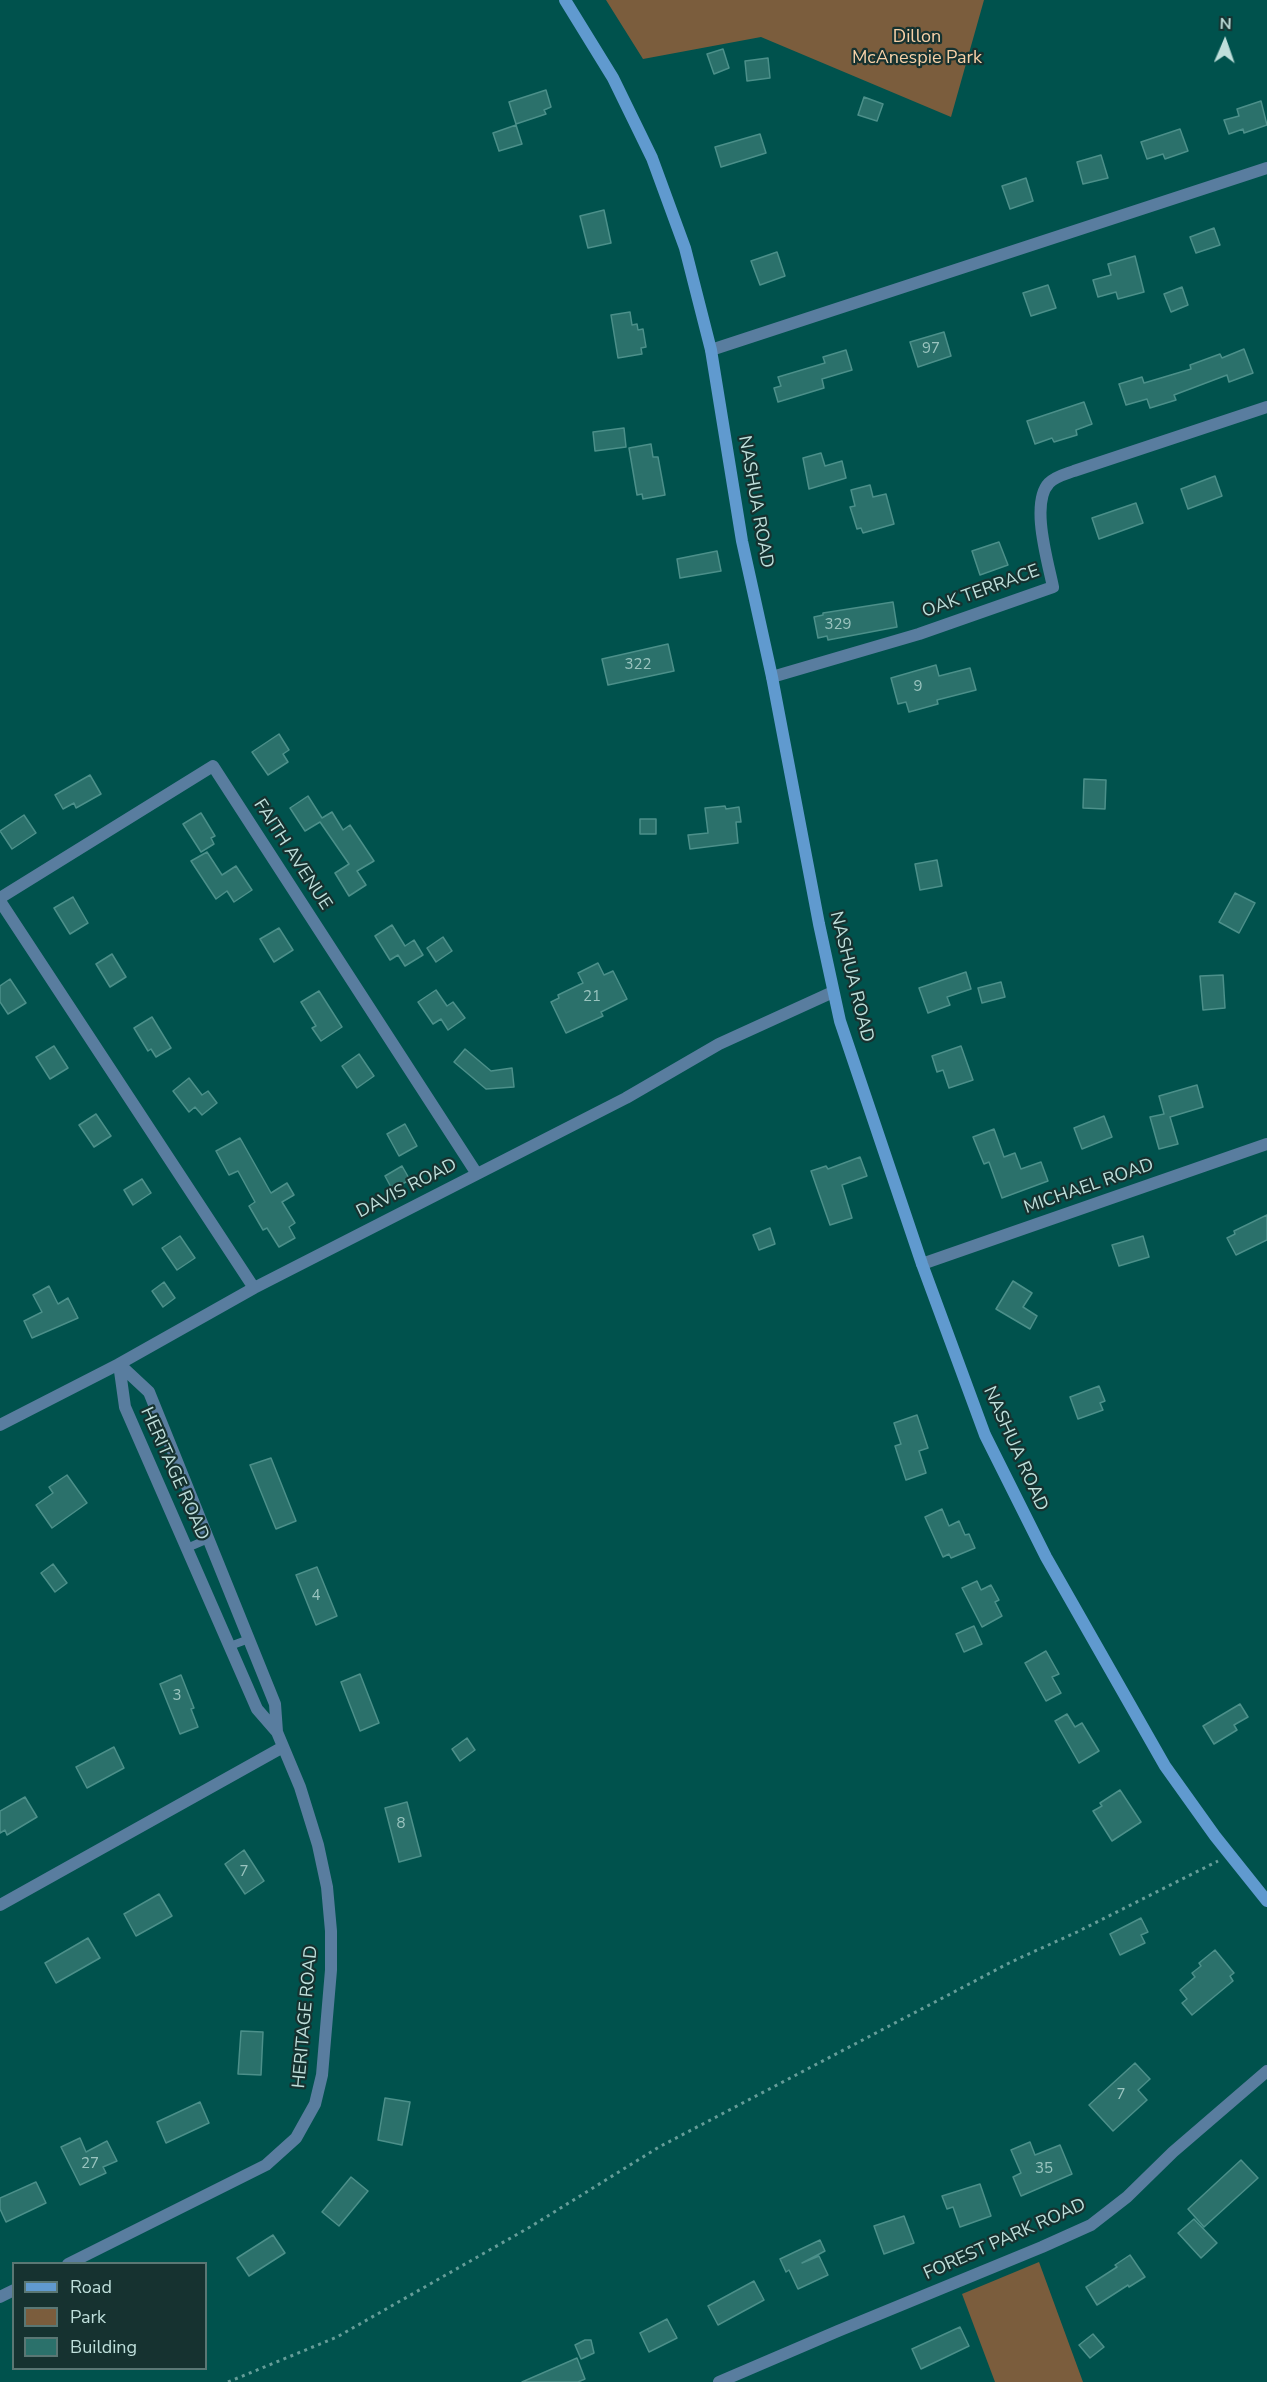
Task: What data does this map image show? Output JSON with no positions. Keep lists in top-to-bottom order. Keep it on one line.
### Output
{"streets":{"main road":["NASHUA ROAD"],"street":["OAK TERRACE","FAITH AVENUE","MICHAEL ROAD","DAVIS ROAD","HERITAGE ROAD","FOREST PARK ROAD"]},"crossings":[["NASHUA ROAD","OAK TERRACE"],["NASHUA ROAD","MICHAEL ROAD"],["NASHUA ROAD","DAVIS ROAD"],["FAITH AVENUE","DAVIS ROAD"],["DAVIS ROAD","HERITAGE ROAD"]],"parks":["Dillon McAnespie Park"],"house_numbers":["97","329","322","9","21","4","3","8","7","7","27","35"],"legend":["Road","Park","Building"],"north":"top"}
